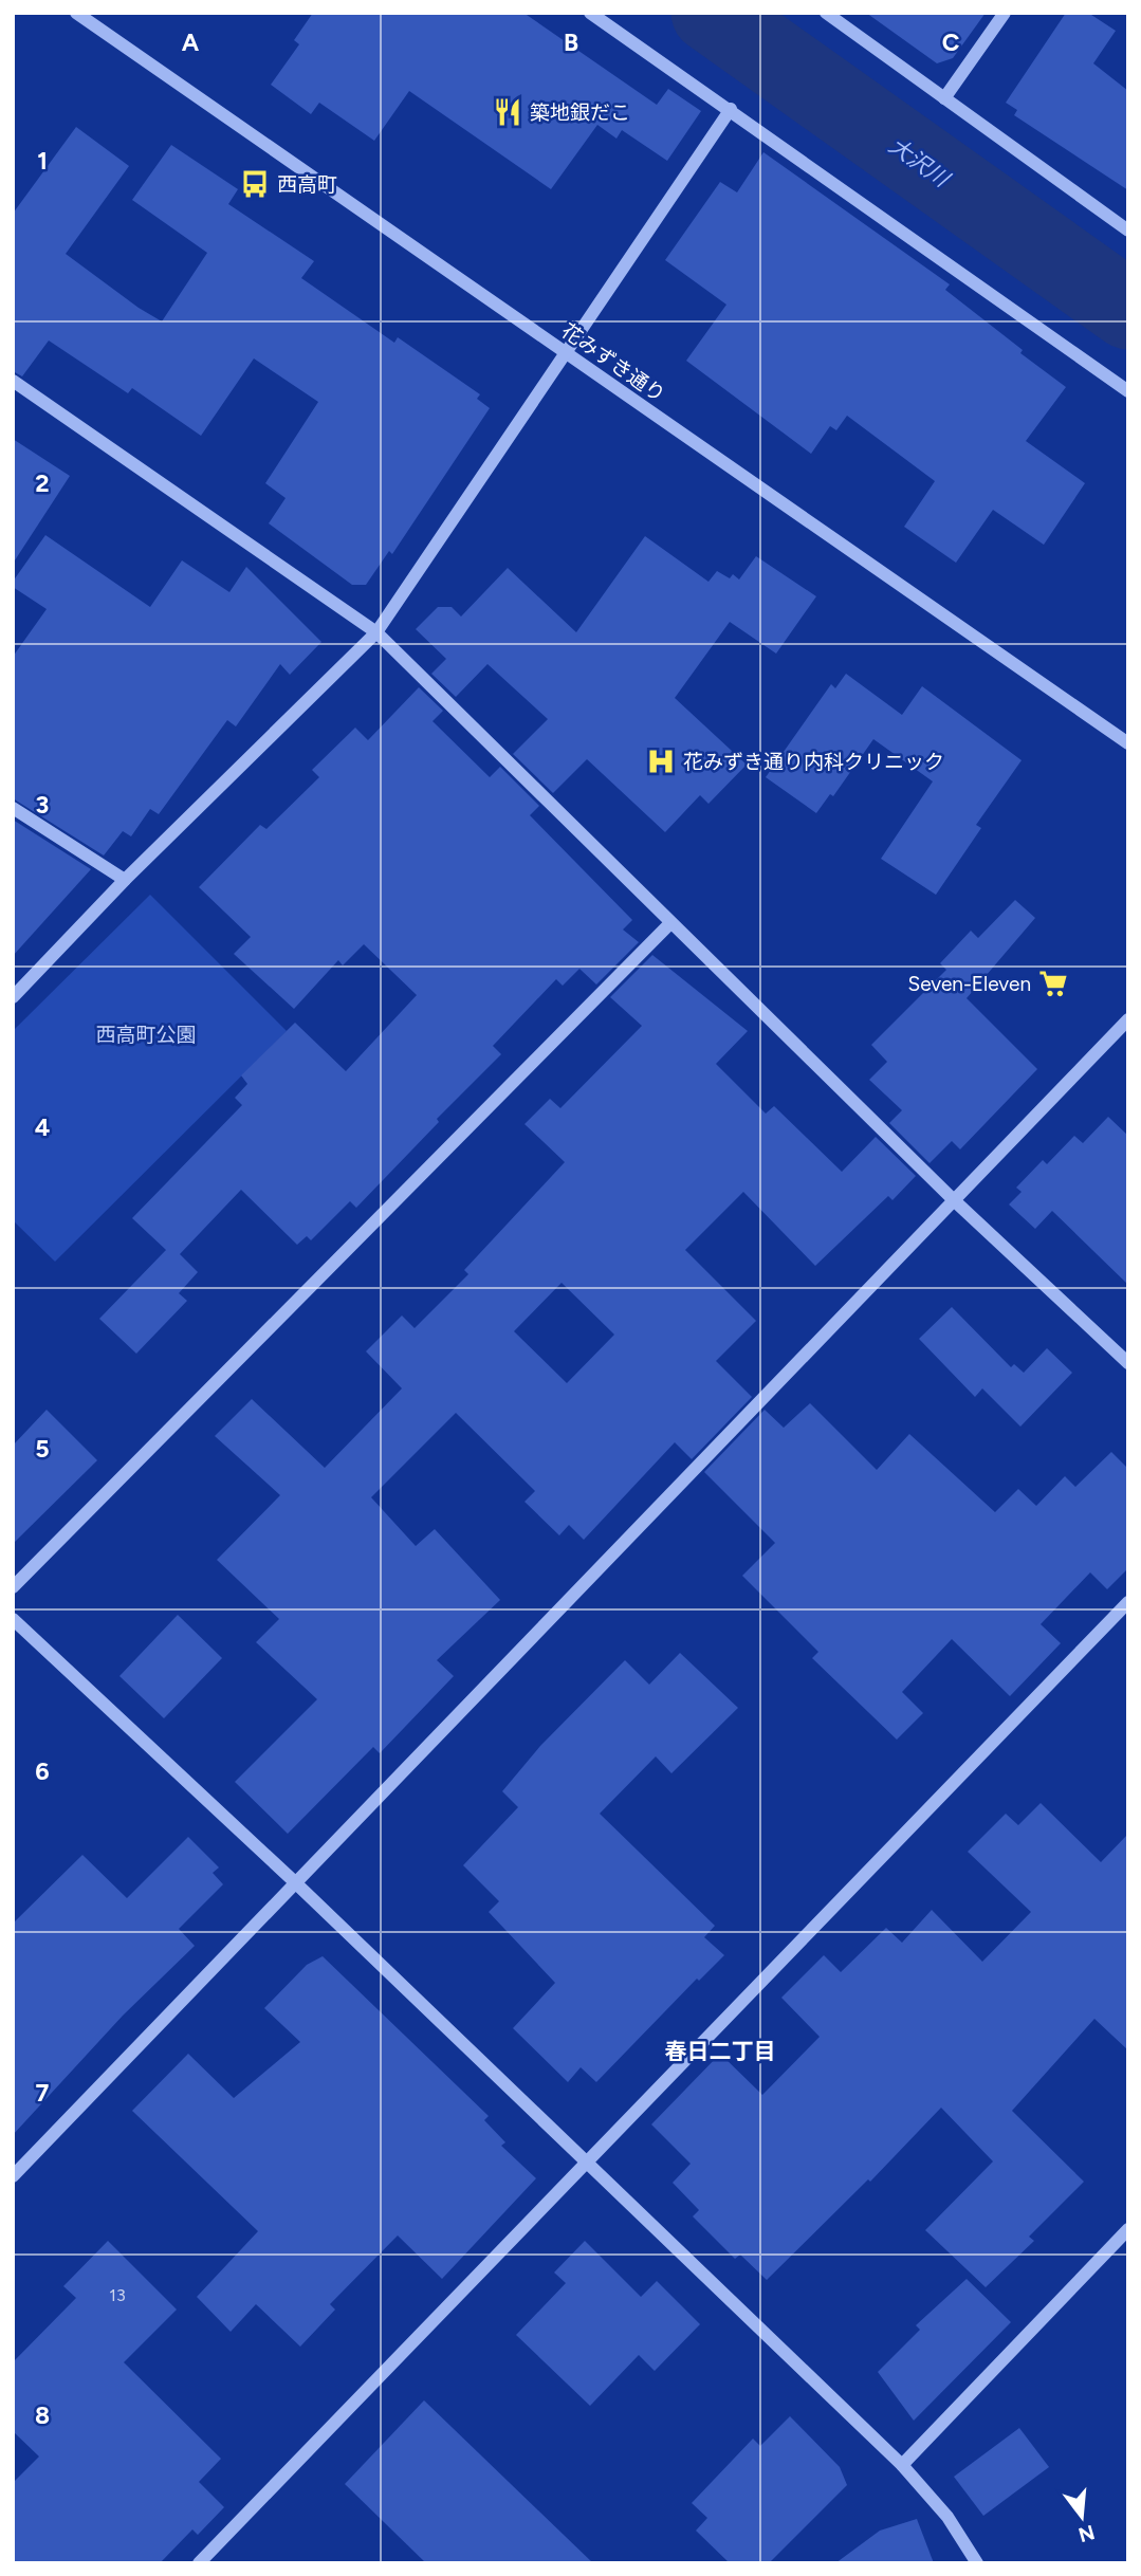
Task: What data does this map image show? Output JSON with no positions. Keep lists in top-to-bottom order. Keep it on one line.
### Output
{"streets":{"street":["花みずき通り"]},"districts":["春日二丁目"],"water":["大沢川"],"parks":["西高町公園"],"places":{"restaurant":["築地銀だこ"],"bus stop":["西高町"],"hospital":["花みずき通り内科クリニック"],"supermarket":["Seven-Eleven"]},"house_numbers":["13"],"north":"bottom","grid":{"columns":["A","B","C"],"rows":["1","2","3","4","5","6","7","8"]}}
